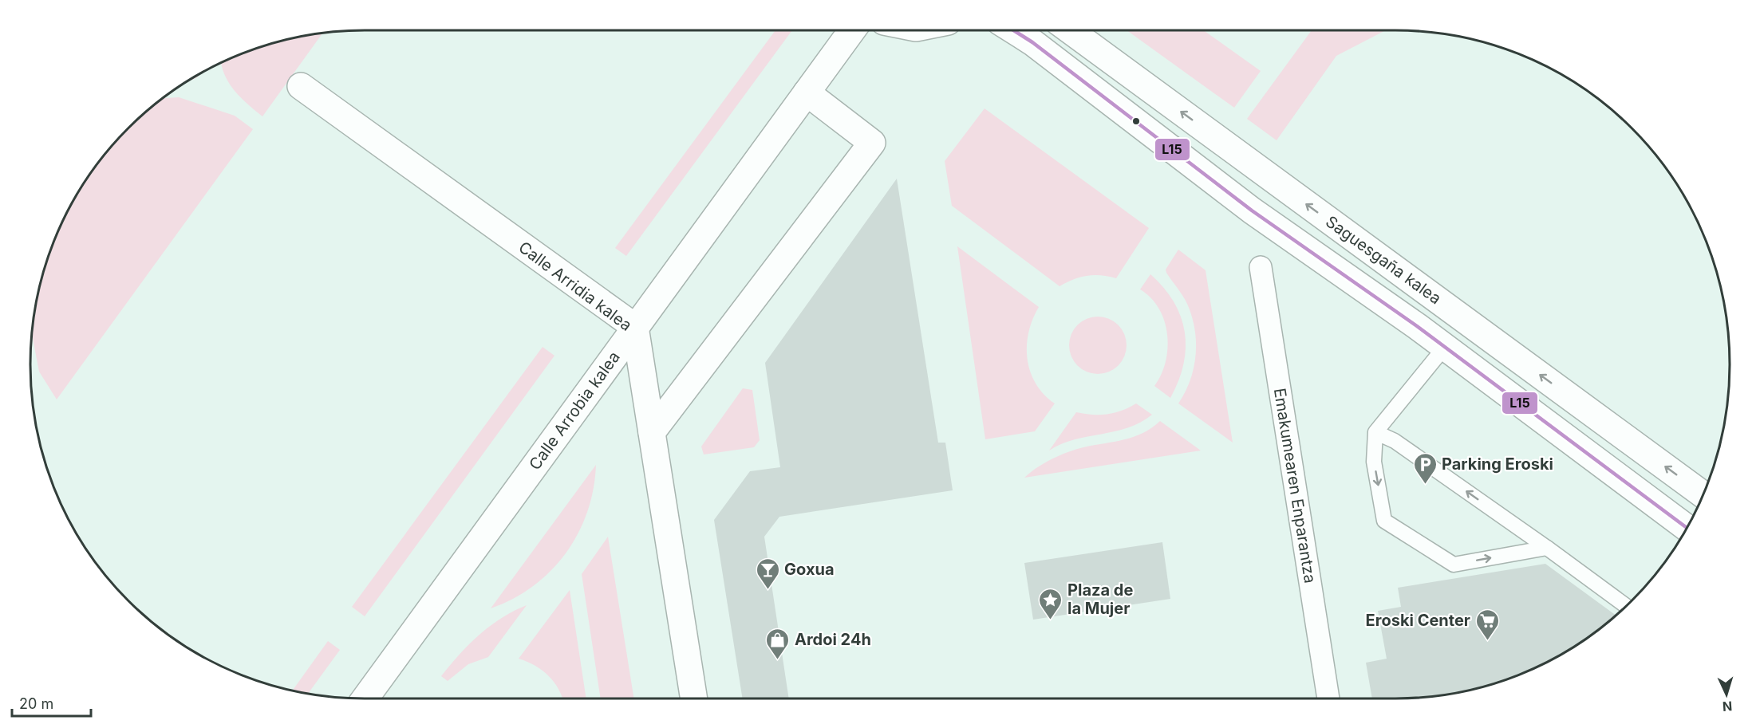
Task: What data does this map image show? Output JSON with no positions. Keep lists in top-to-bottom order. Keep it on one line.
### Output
{"streets":{"street":["Saguesgaña kalea","Calle Arridia kalea","Calle Arrobia kalea","Emakumearen Enparantza"]},"crossings":[["Calle Arridia kalea","Calle Arrobia kalea"]],"places":{"parking":["Parking Eroski"],"bar":["Goxua"],"place":["Plaza de la Mujer"],"supermarket":["Eroski Center"],"shop":["Ardoi 24h"]},"lines":["transit line L15"],"scale_bar":"20 m","north":"bottom"}
